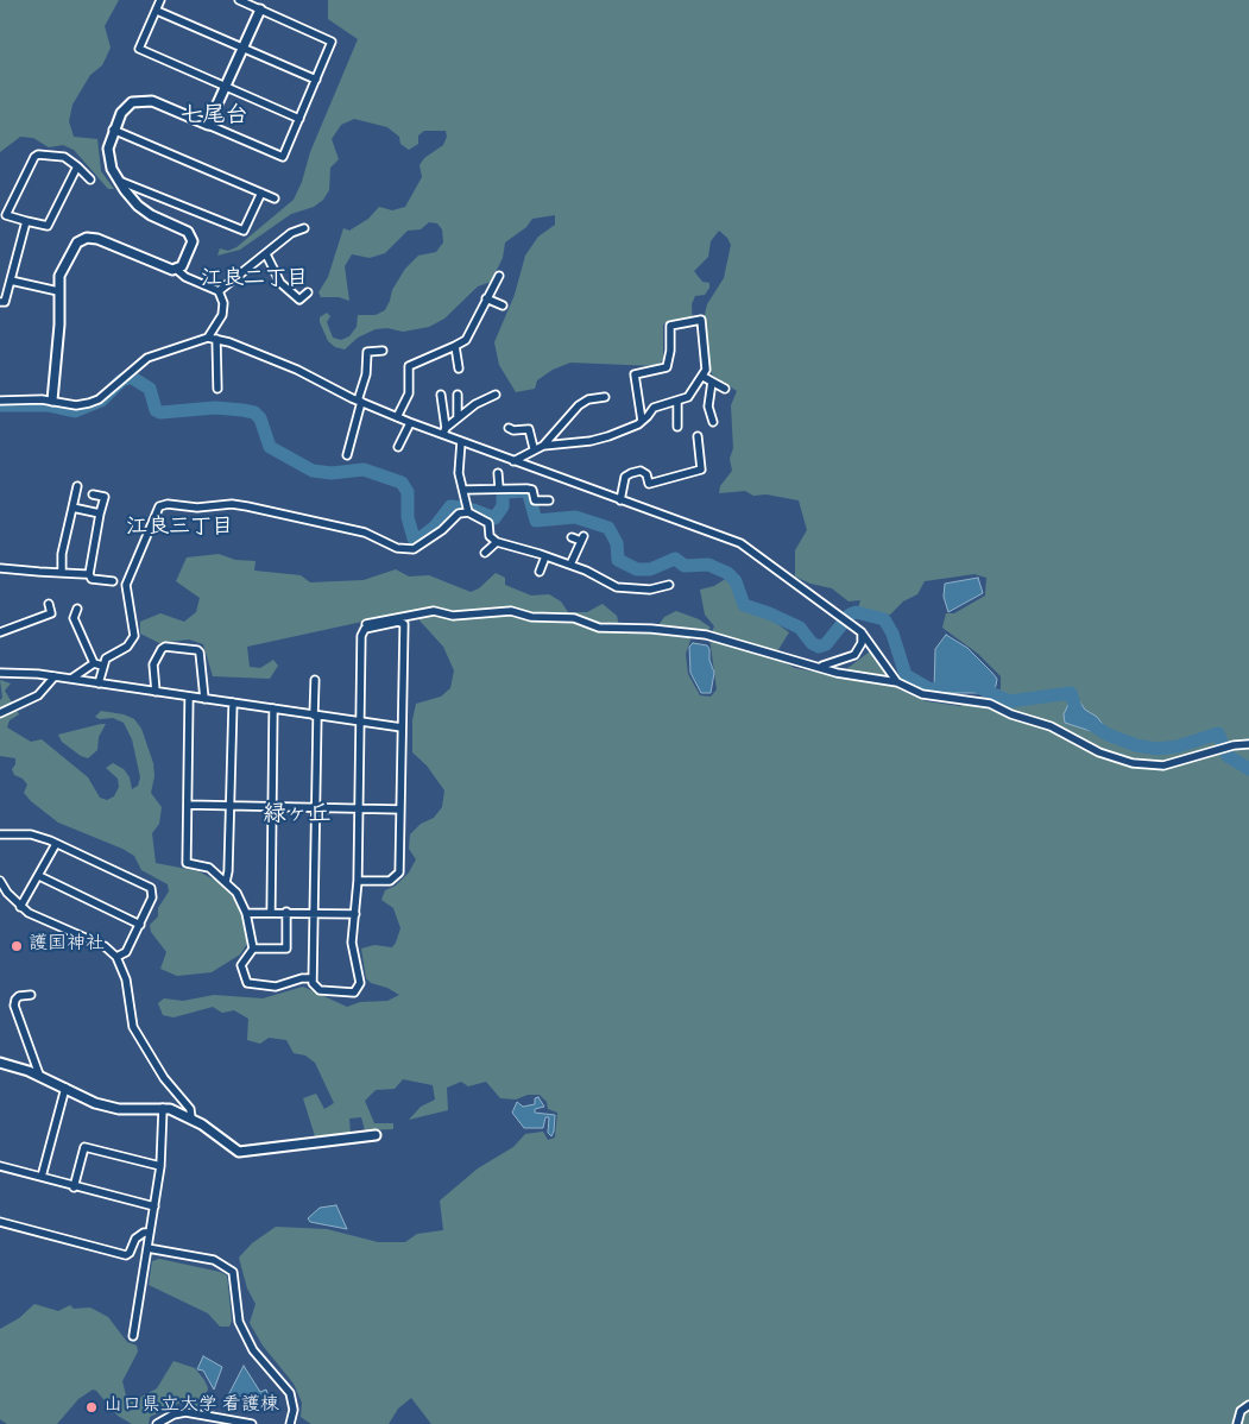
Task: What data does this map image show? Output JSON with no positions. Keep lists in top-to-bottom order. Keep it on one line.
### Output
{"districts":["七尾台","江良二丁目","江良三丁目","緑ヶ丘"],"places":["護国神社","山口県立大学 看護棟"]}
